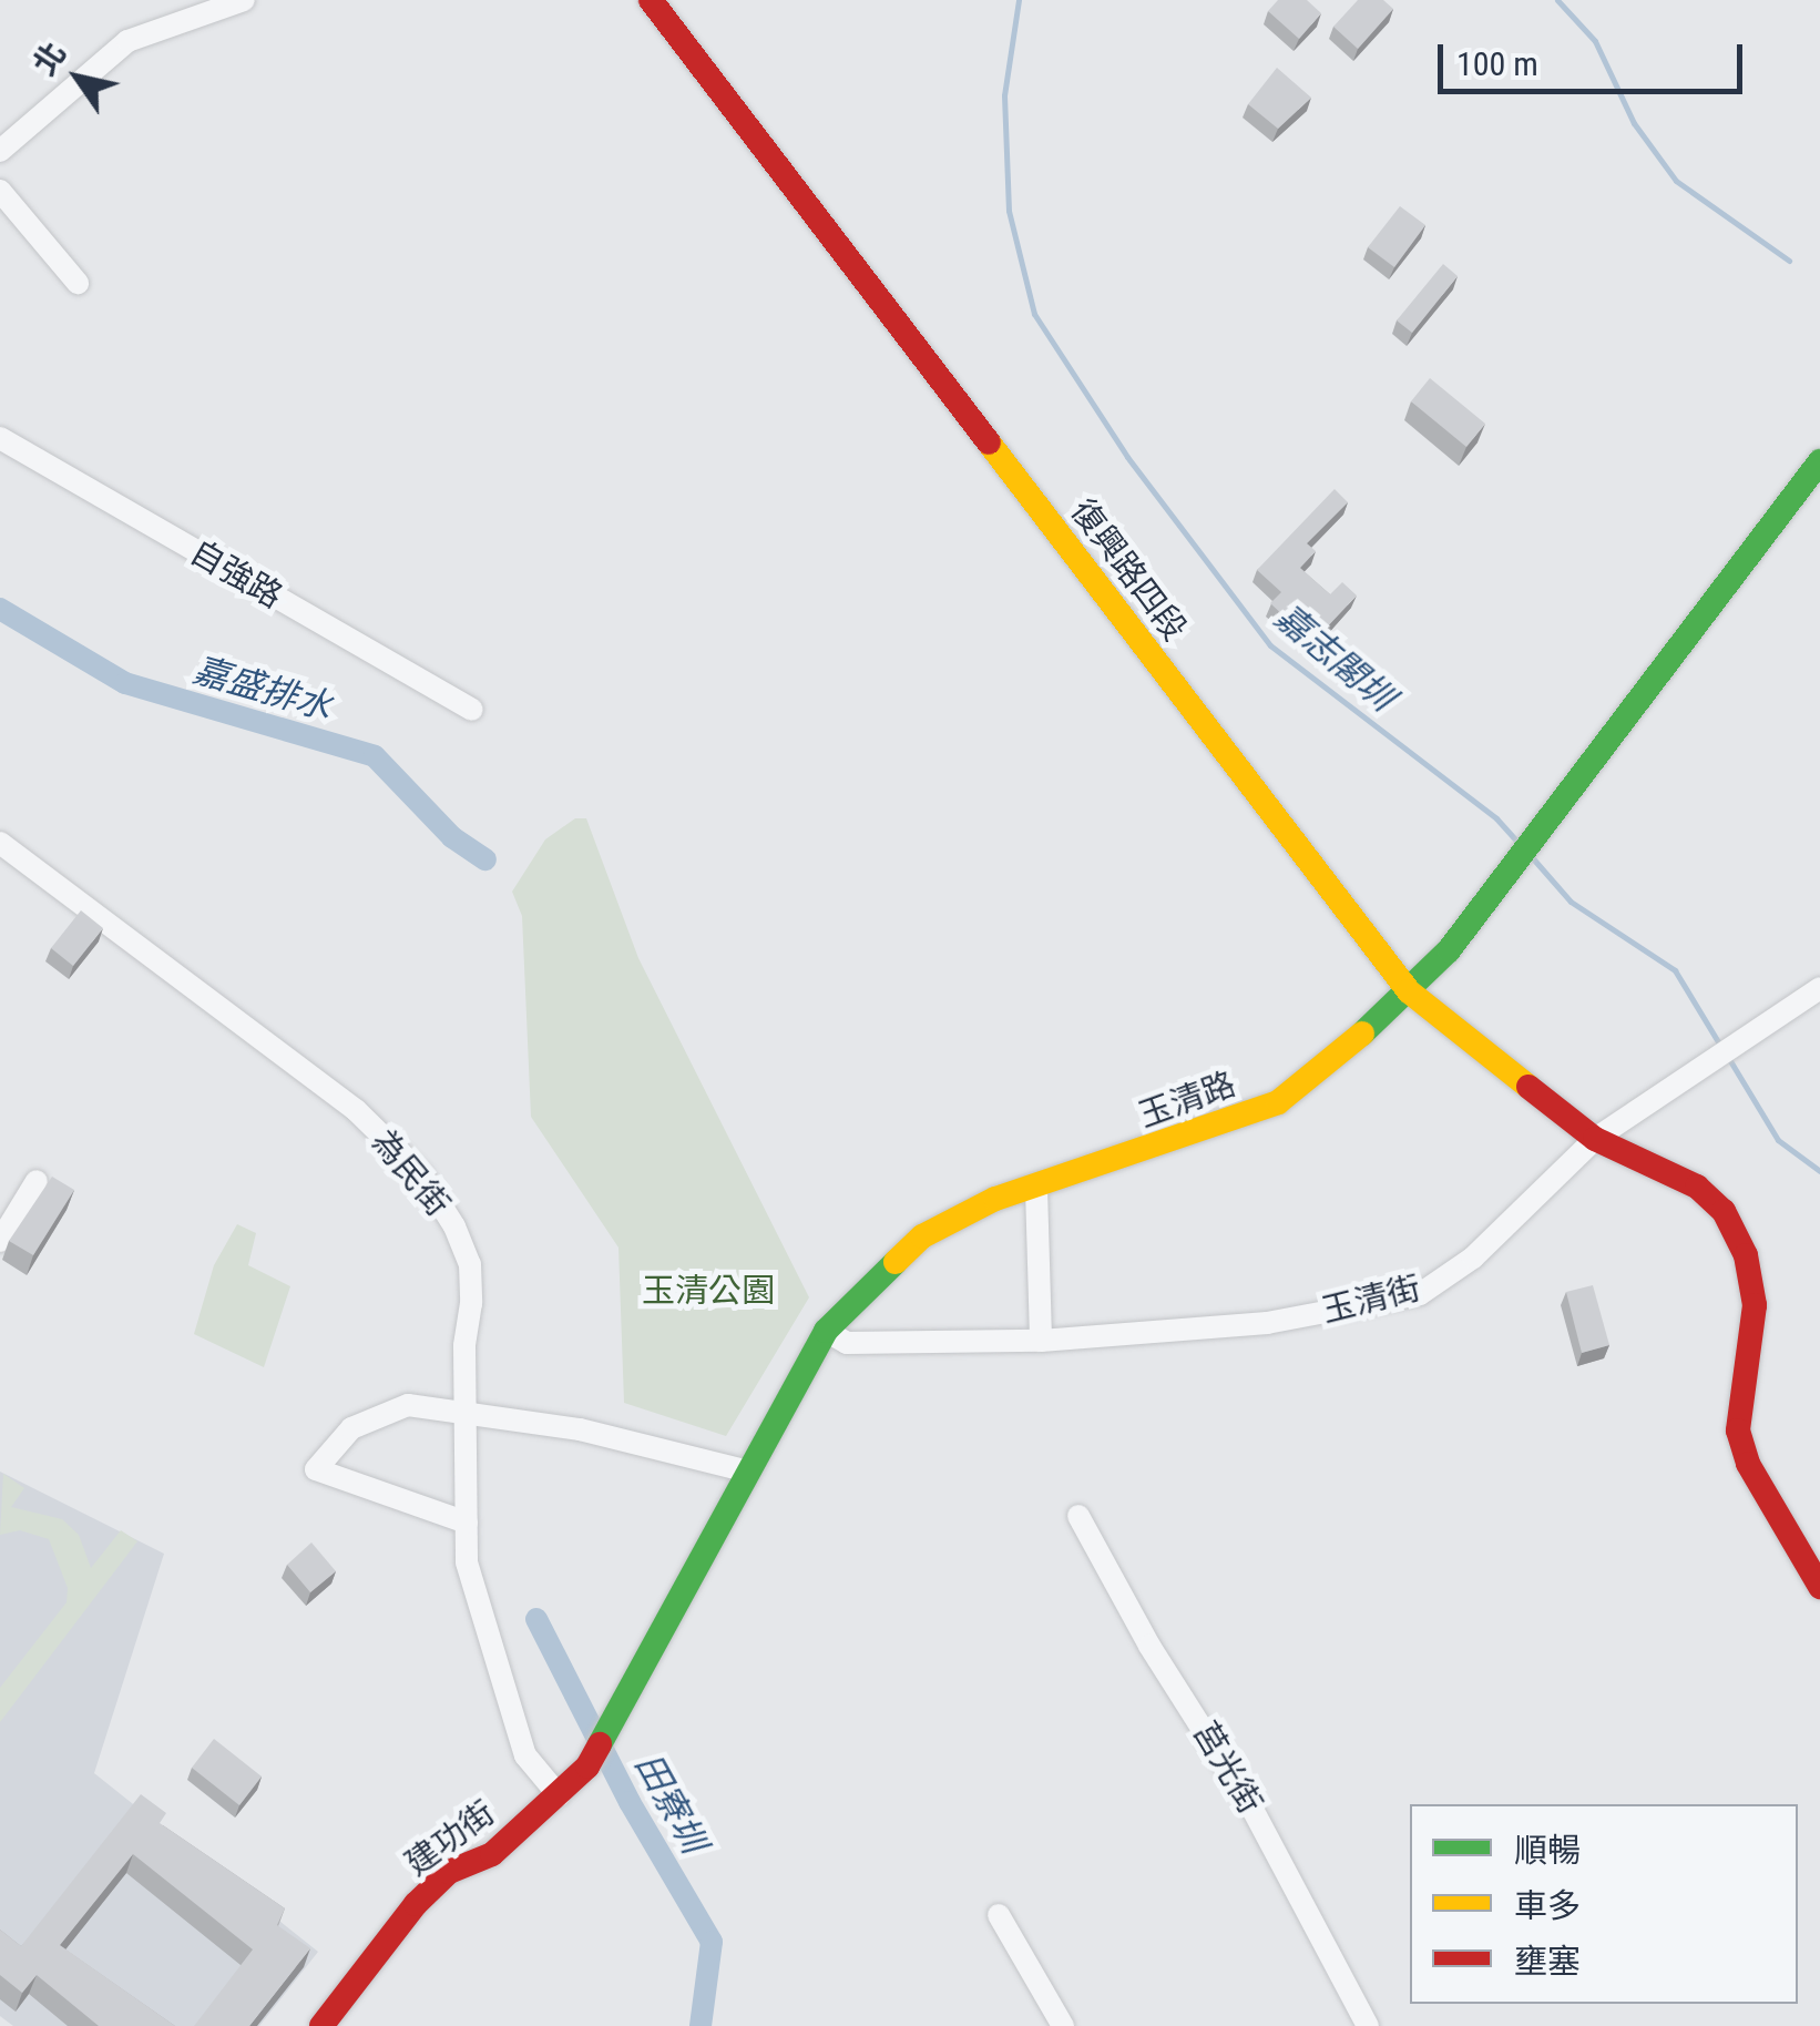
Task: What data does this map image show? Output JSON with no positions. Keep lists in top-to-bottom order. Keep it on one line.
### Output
{"streets":{"street":["復興路四段","自強路","玉清路","為民街","玉清街","莒光街","建功街"]},"crossings":[["復興路四段","玉清路"],["復興路四段","玉清街"],["玉清路","玉清街"],["玉清路","建功街"],["為民街","建功街"]],"water":["嘉志閣圳","嘉盛排水","田寮圳"],"parks":["玉清公園"],"legend":["順暢","車多","壅塞"],"scale_bar":"100 m","north":"top left"}
